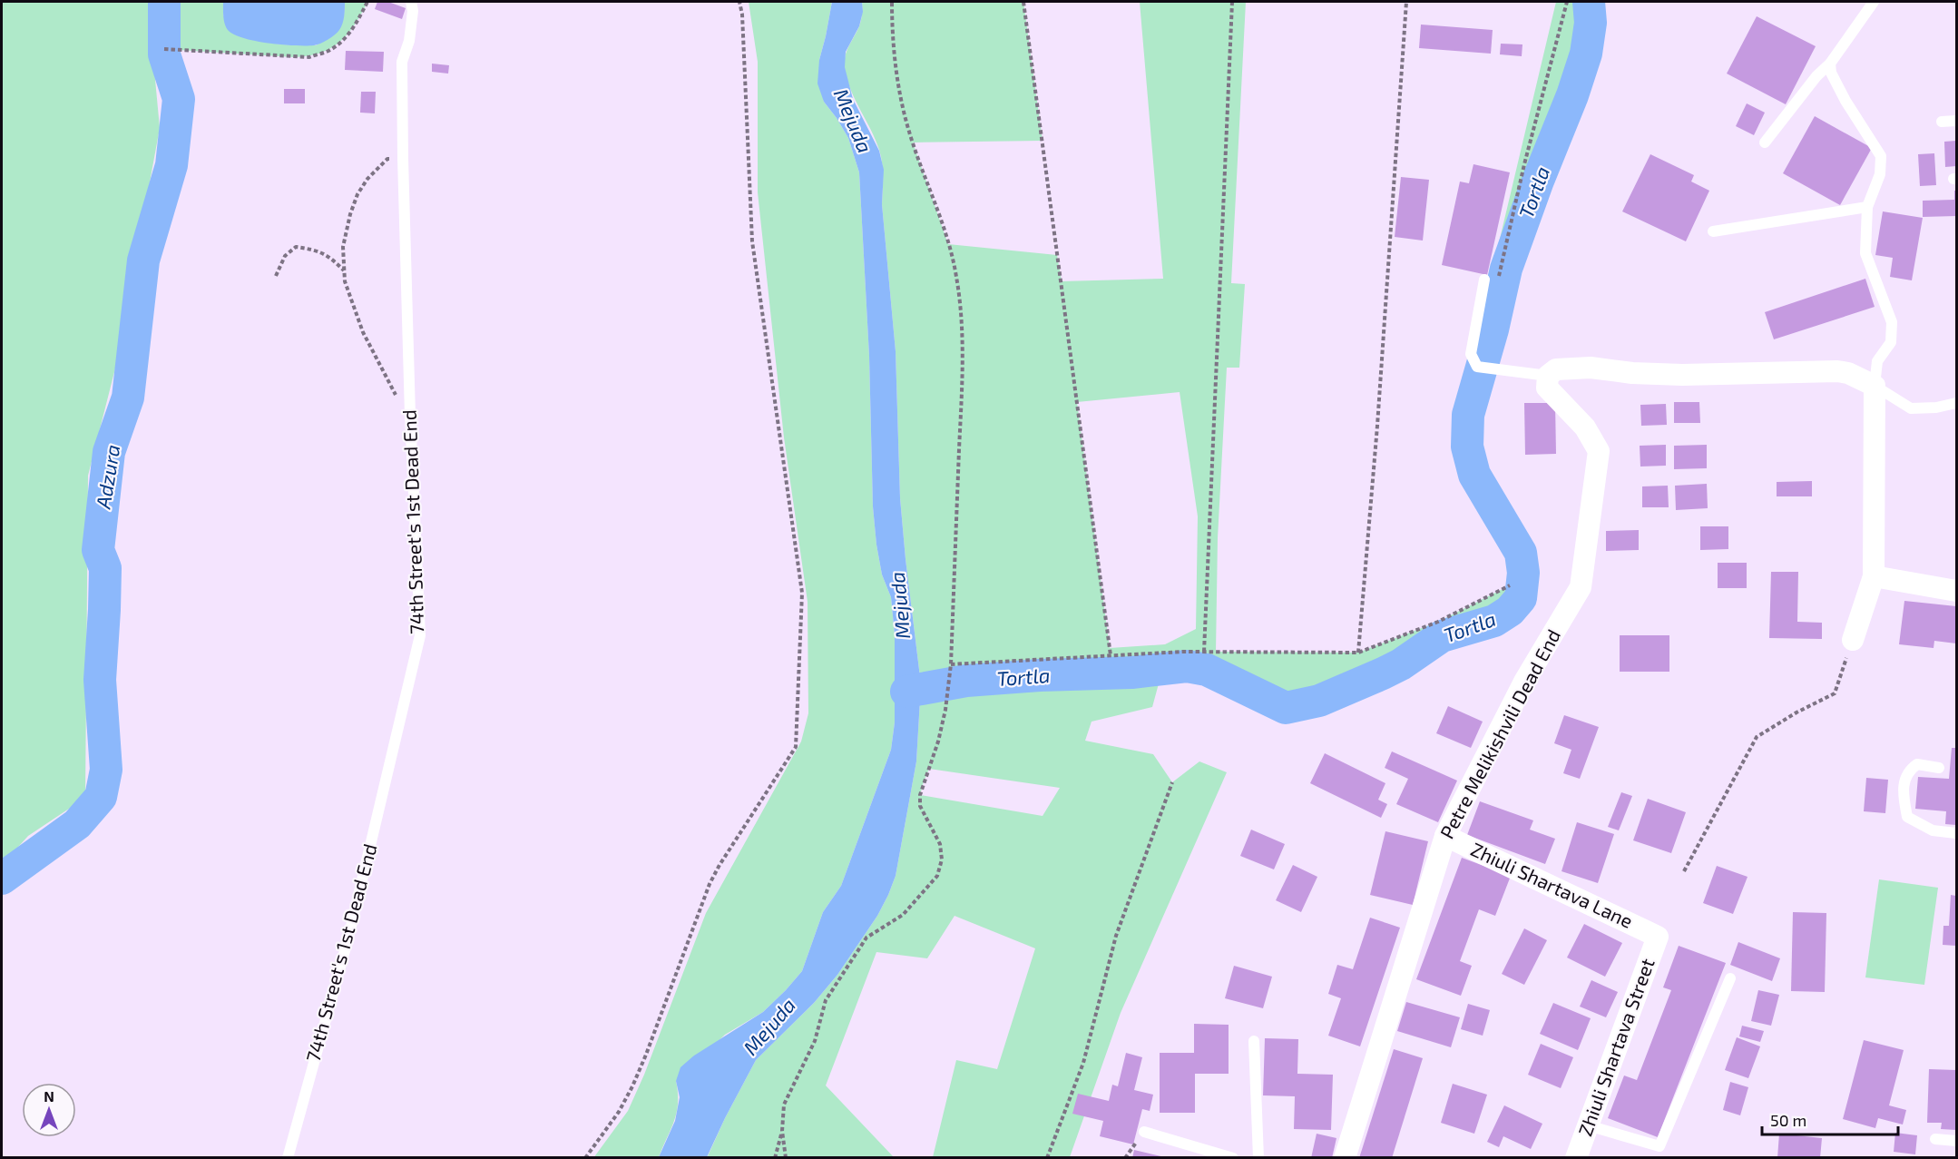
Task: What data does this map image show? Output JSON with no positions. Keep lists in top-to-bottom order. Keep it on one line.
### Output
{"streets":{"street":["Petre Melikishvili Dead End","Zhiuli Shartava Lane","Zhiuli Shartava Street"],"lane":["74th Street's 1st Dead End"]},"crossings":[["Petre Melikishvili Dead End","Zhiuli Shartava Lane"],["Zhiuli Shartava Lane","Zhiuli Shartava Street"]],"water":["Mejuda","Tortla","Adzura"],"scale_bar":"50 m","north":"top"}
